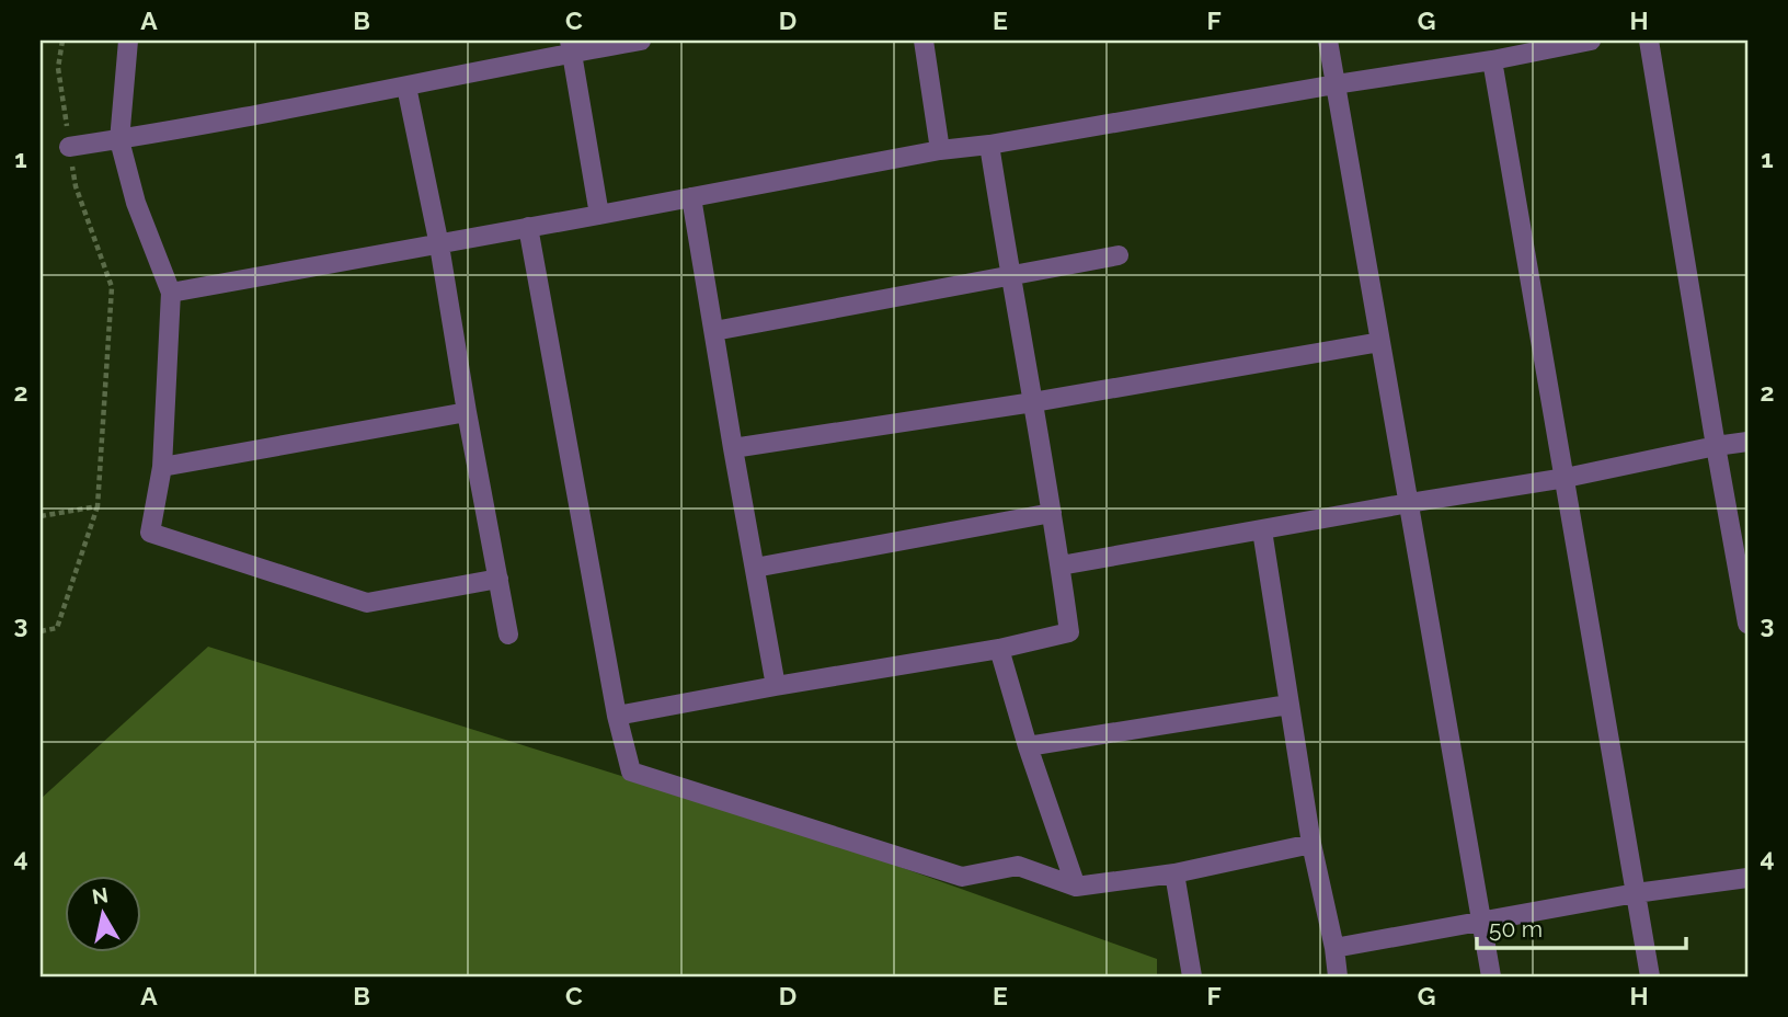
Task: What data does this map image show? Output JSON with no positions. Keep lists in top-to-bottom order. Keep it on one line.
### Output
{"scale_bar":"50 m","north":"top","grid":{"columns":["A","B","C","D","E","F","G","H"],"rows":["1","2","3","4"]}}
